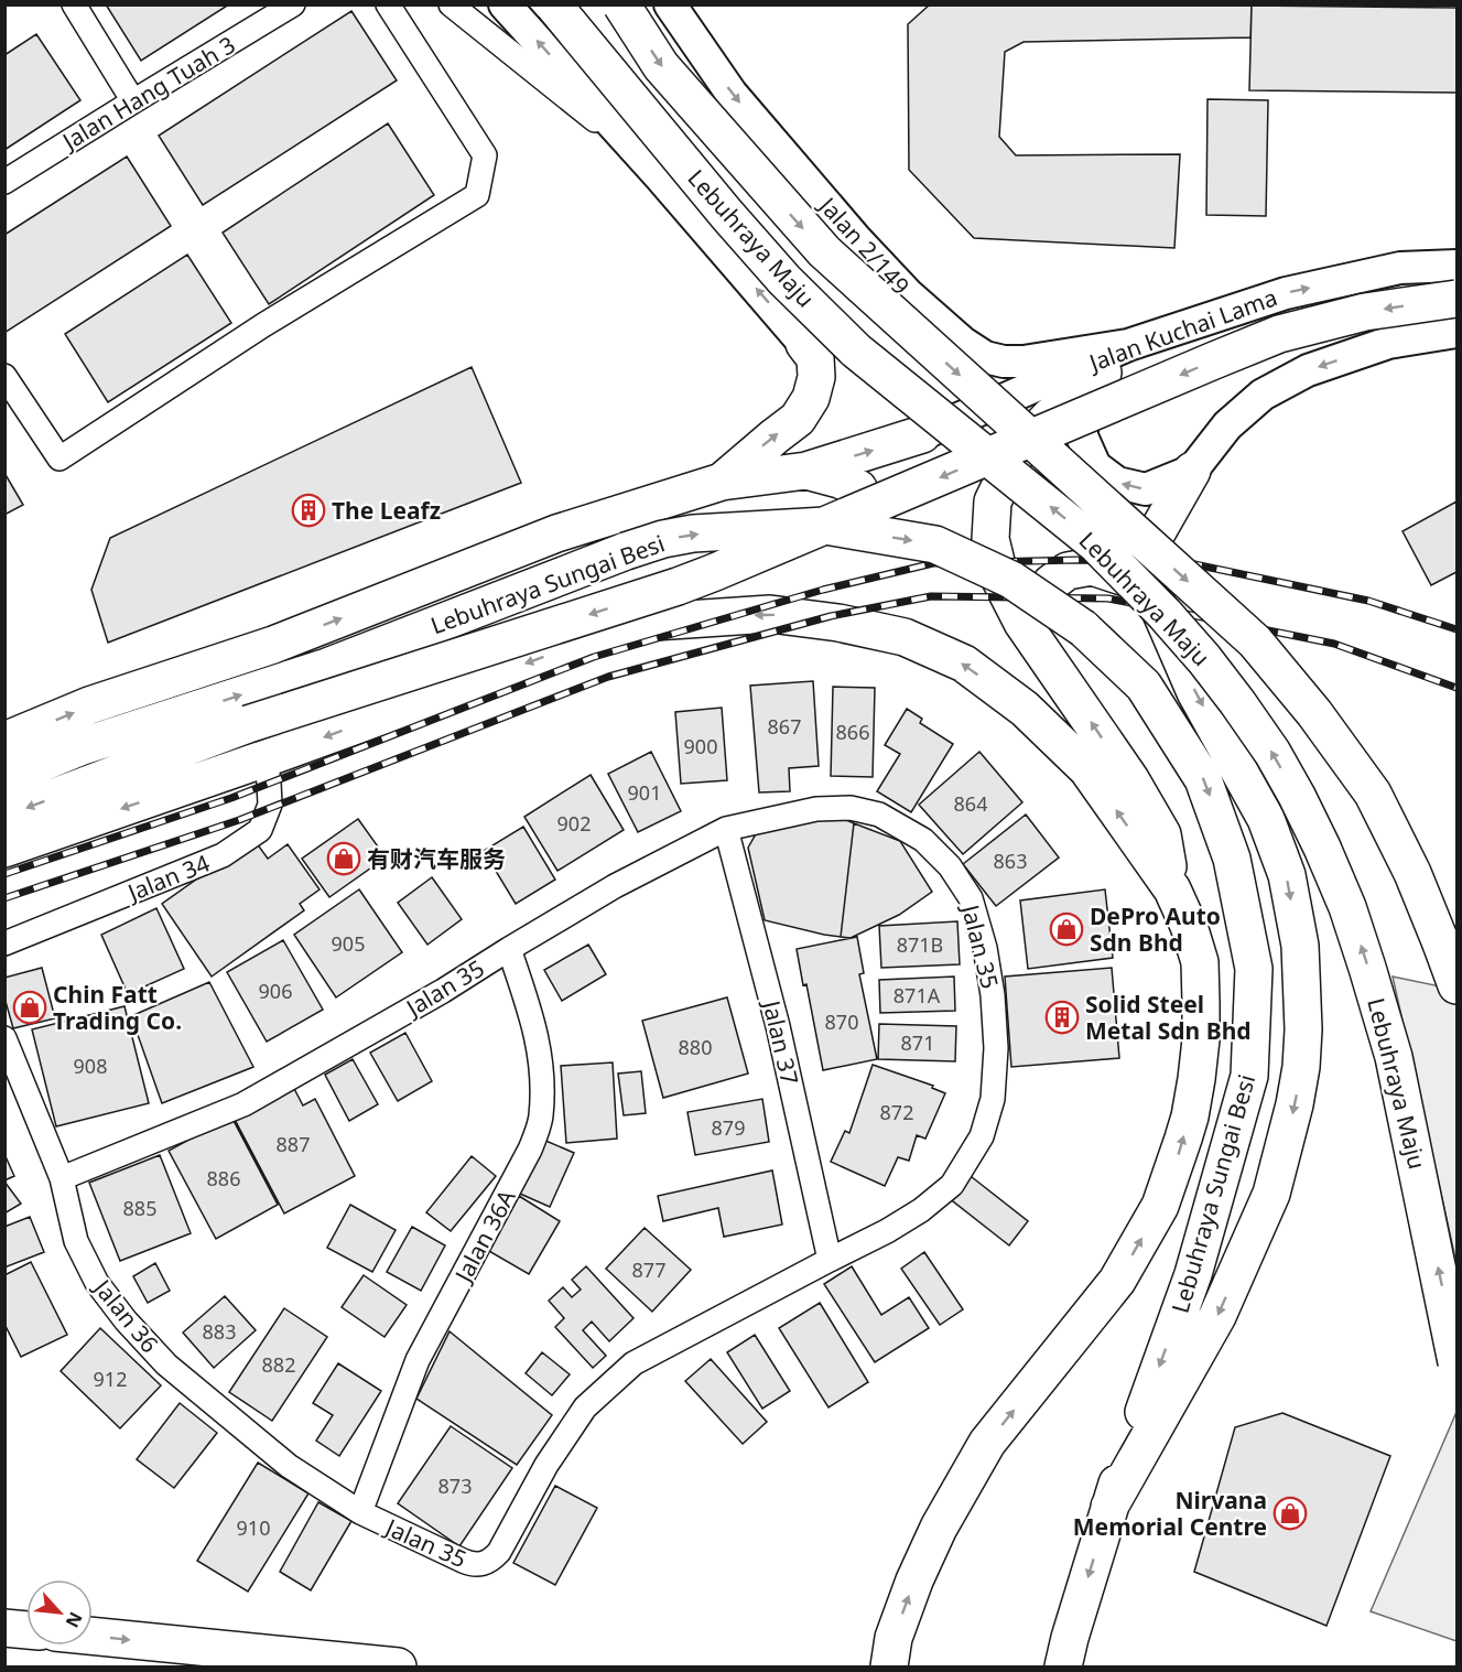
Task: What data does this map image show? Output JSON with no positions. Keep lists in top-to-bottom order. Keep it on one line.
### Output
{"streets":{"highway":["Lebuhraya Maju","Lebuhraya Sungai Besi"],"main road":["Jalan 2/149","Jalan Kuchai Lama"],"street":["Jalan Hang Tuah 3","Jalan 34","Jalan 35","Jalan 37","Jalan 36A","Jalan 36"]},"crossings":[["Jalan 2/149","Jalan Kuchai Lama"],["Lebuhraya Sungai Besi","Jalan 34"],["Jalan 35","Jalan 37"],["Jalan 35","Jalan 36A"],["Jalan 35","Jalan 36"],["Jalan 36A","Jalan 36"]],"places":{"building":["The Leafz","Solid Steel Metal Sdn Bhd"],"shop":["有财汽车服务","DePro Auto Sdn Bhd","Chin Fatt Trading Co.","Nirvana Memorial Centre"]},"house_numbers":["867","866","900","901","864","902","863","905","871B","906","871A","870","871","880","908","872","879","887","886","885","877","883","882","912","873","910"],"north":"bottom right"}
